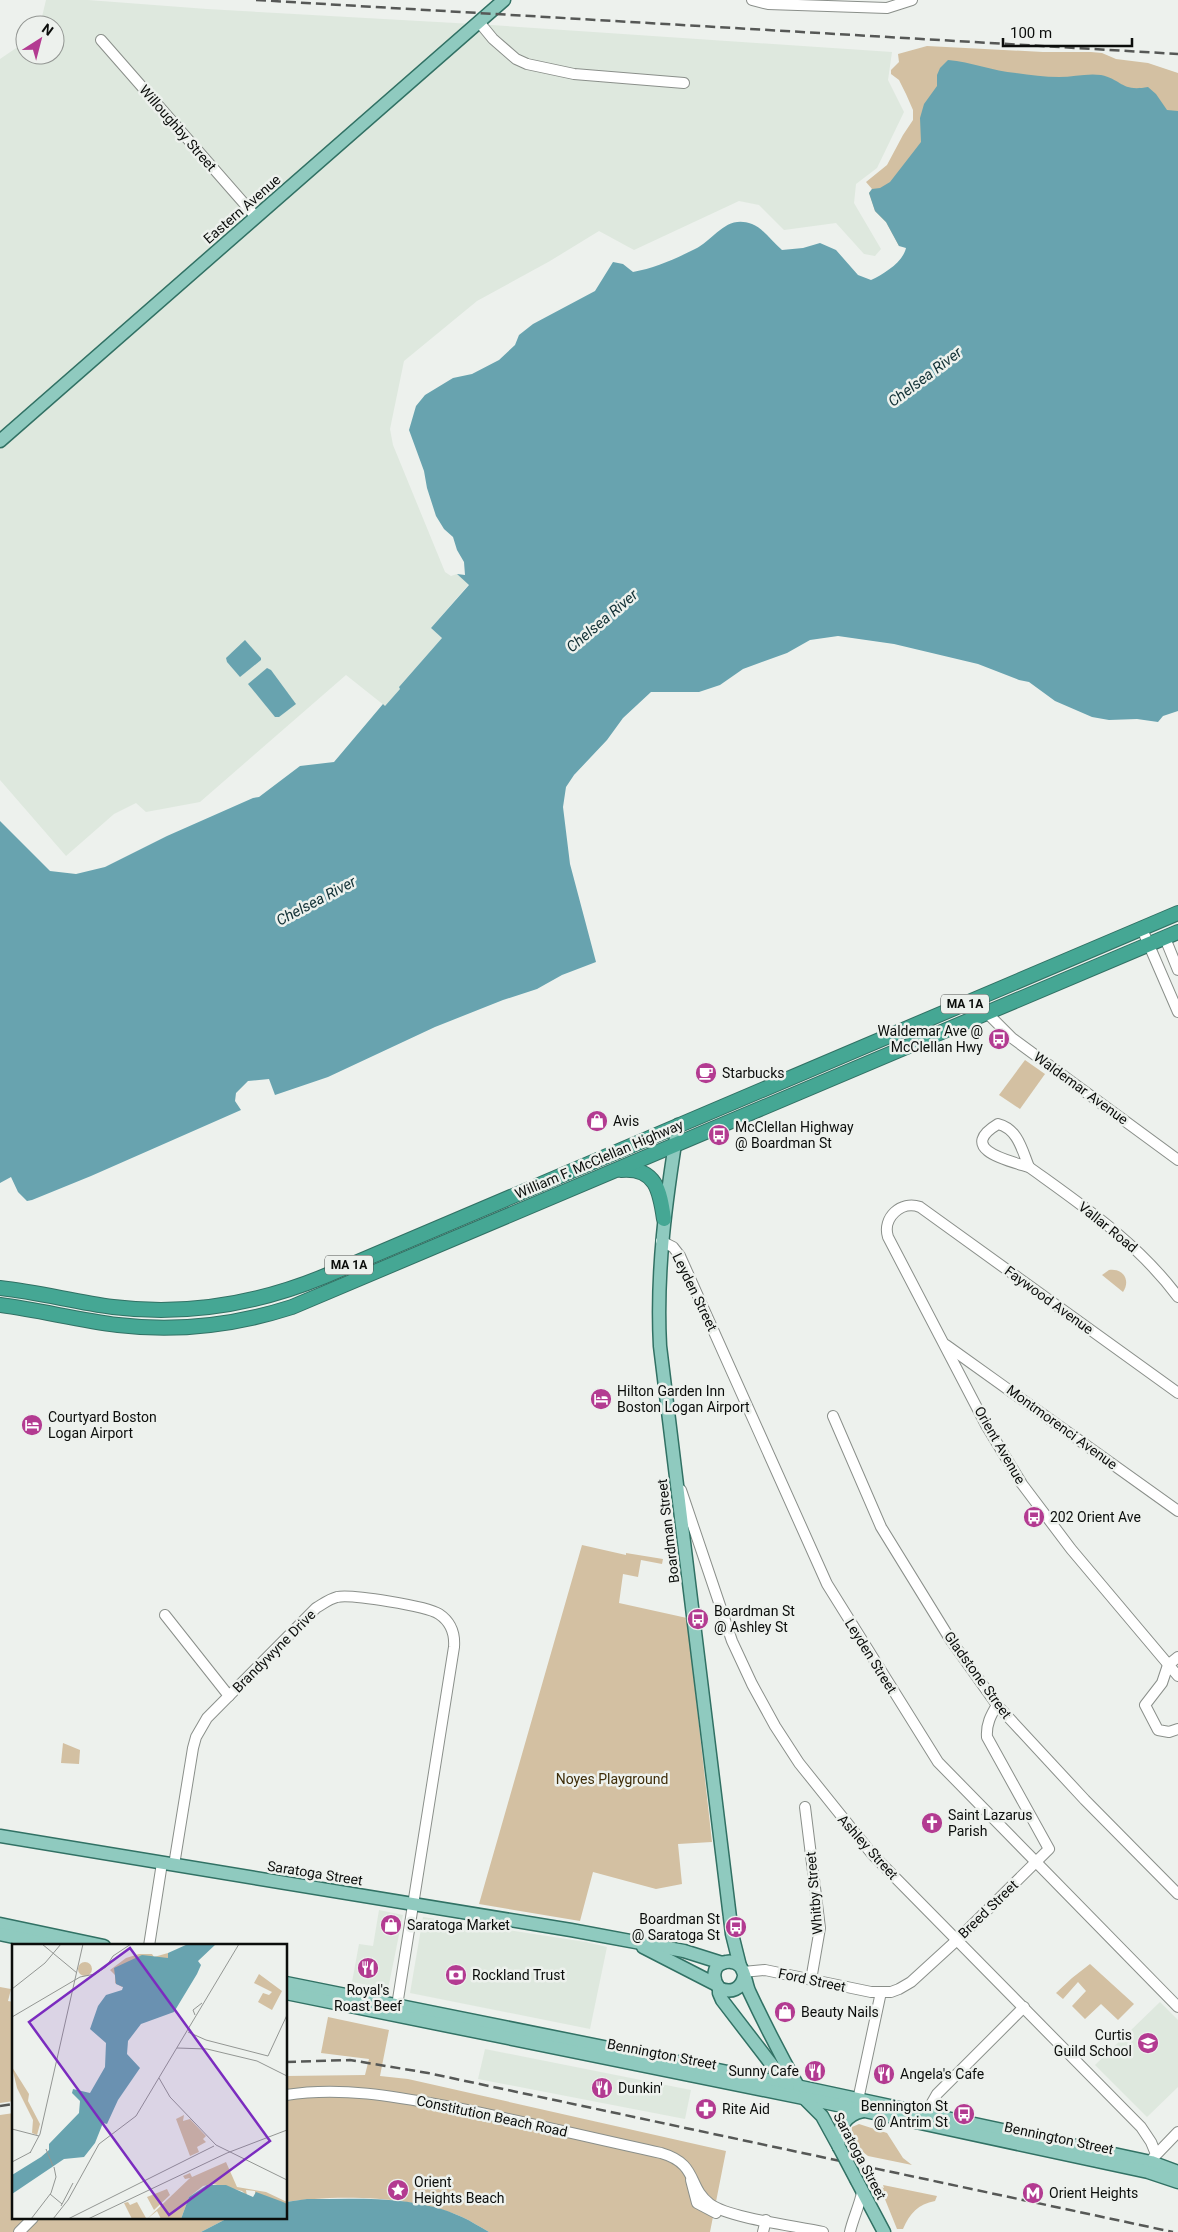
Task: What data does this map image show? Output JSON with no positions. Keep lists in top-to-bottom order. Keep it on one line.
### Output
{"streets":{"highway":["MA 1A","William F. McClellan Highway"],"main road":["Eastern Avenue","Boardman Street","Saratoga Street","Bennington Street"],"street":["Willoughby Street","Waldemar Avenue","Vallar Road","Leyden Street","Faywood Avenue","Montmorenci Avenue","Orient Avenue","Brandywyne Drive","Gladstone Street","Ashley Street","Whitby Street","Breed Street","Ford Street","Constitution Beach Road"]},"crossings":[["Willoughby Street","Eastern Avenue"],["Waldemar Avenue","William F. McClellan Highway"],["William F. McClellan Highway","Boardman Street"],["Leyden Street","Boardman Street"],["Leyden Street","Breed Street"],["Faywood Avenue","Orient Avenue"],["Montmorenci Avenue","Orient Avenue"],["Boardman Street","Ashley Street"],["Boardman Street","Saratoga Street"],["Boardman Street","Ford Street"],["Brandywyne Drive","Saratoga Street"],["Brandywyne Drive","Bennington Street"],["Gladstone Street","Breed Street"],["Ashley Street","Breed Street"],["Ashley Street","Bennington Street"],["Saratoga Street","Ford Street"],["Saratoga Street","Bennington Street"],["Whitby Street","Ford Street"],["Breed Street","Ford Street"]],"water":["Chelsea River"],"parks":["Noyes Playground"],"places":{"bus stop":["Waldemar Ave @ McClellan Hwy","McClellan Highway @ Boardman St","202 Orient Ave","Boardman St @ Ashley St","Boardman St @ Saratoga St","Bennington St @ Antrim St"],"cafe":["Starbucks"],"shop":["Avis","Saratoga Market","Beauty Nails"],"hotel":["Hilton Garden Inn Boston Logan Airport","Courtyard Boston Logan Airport"],"church":["Saint Lazarus Parish"],"restaurant":["Royal's Roast Beef","Sunny Cafe","Angela's Cafe","Dunkin'"],"bank":["Rockland Trust"],"school or university":["Curtis Guild School"],"pharmacy":["Rite Aid"],"place":["Orient Heights Beach"],"metro station":["Orient Heights"]},"scale_bar":"100 m","north":"top right"}
